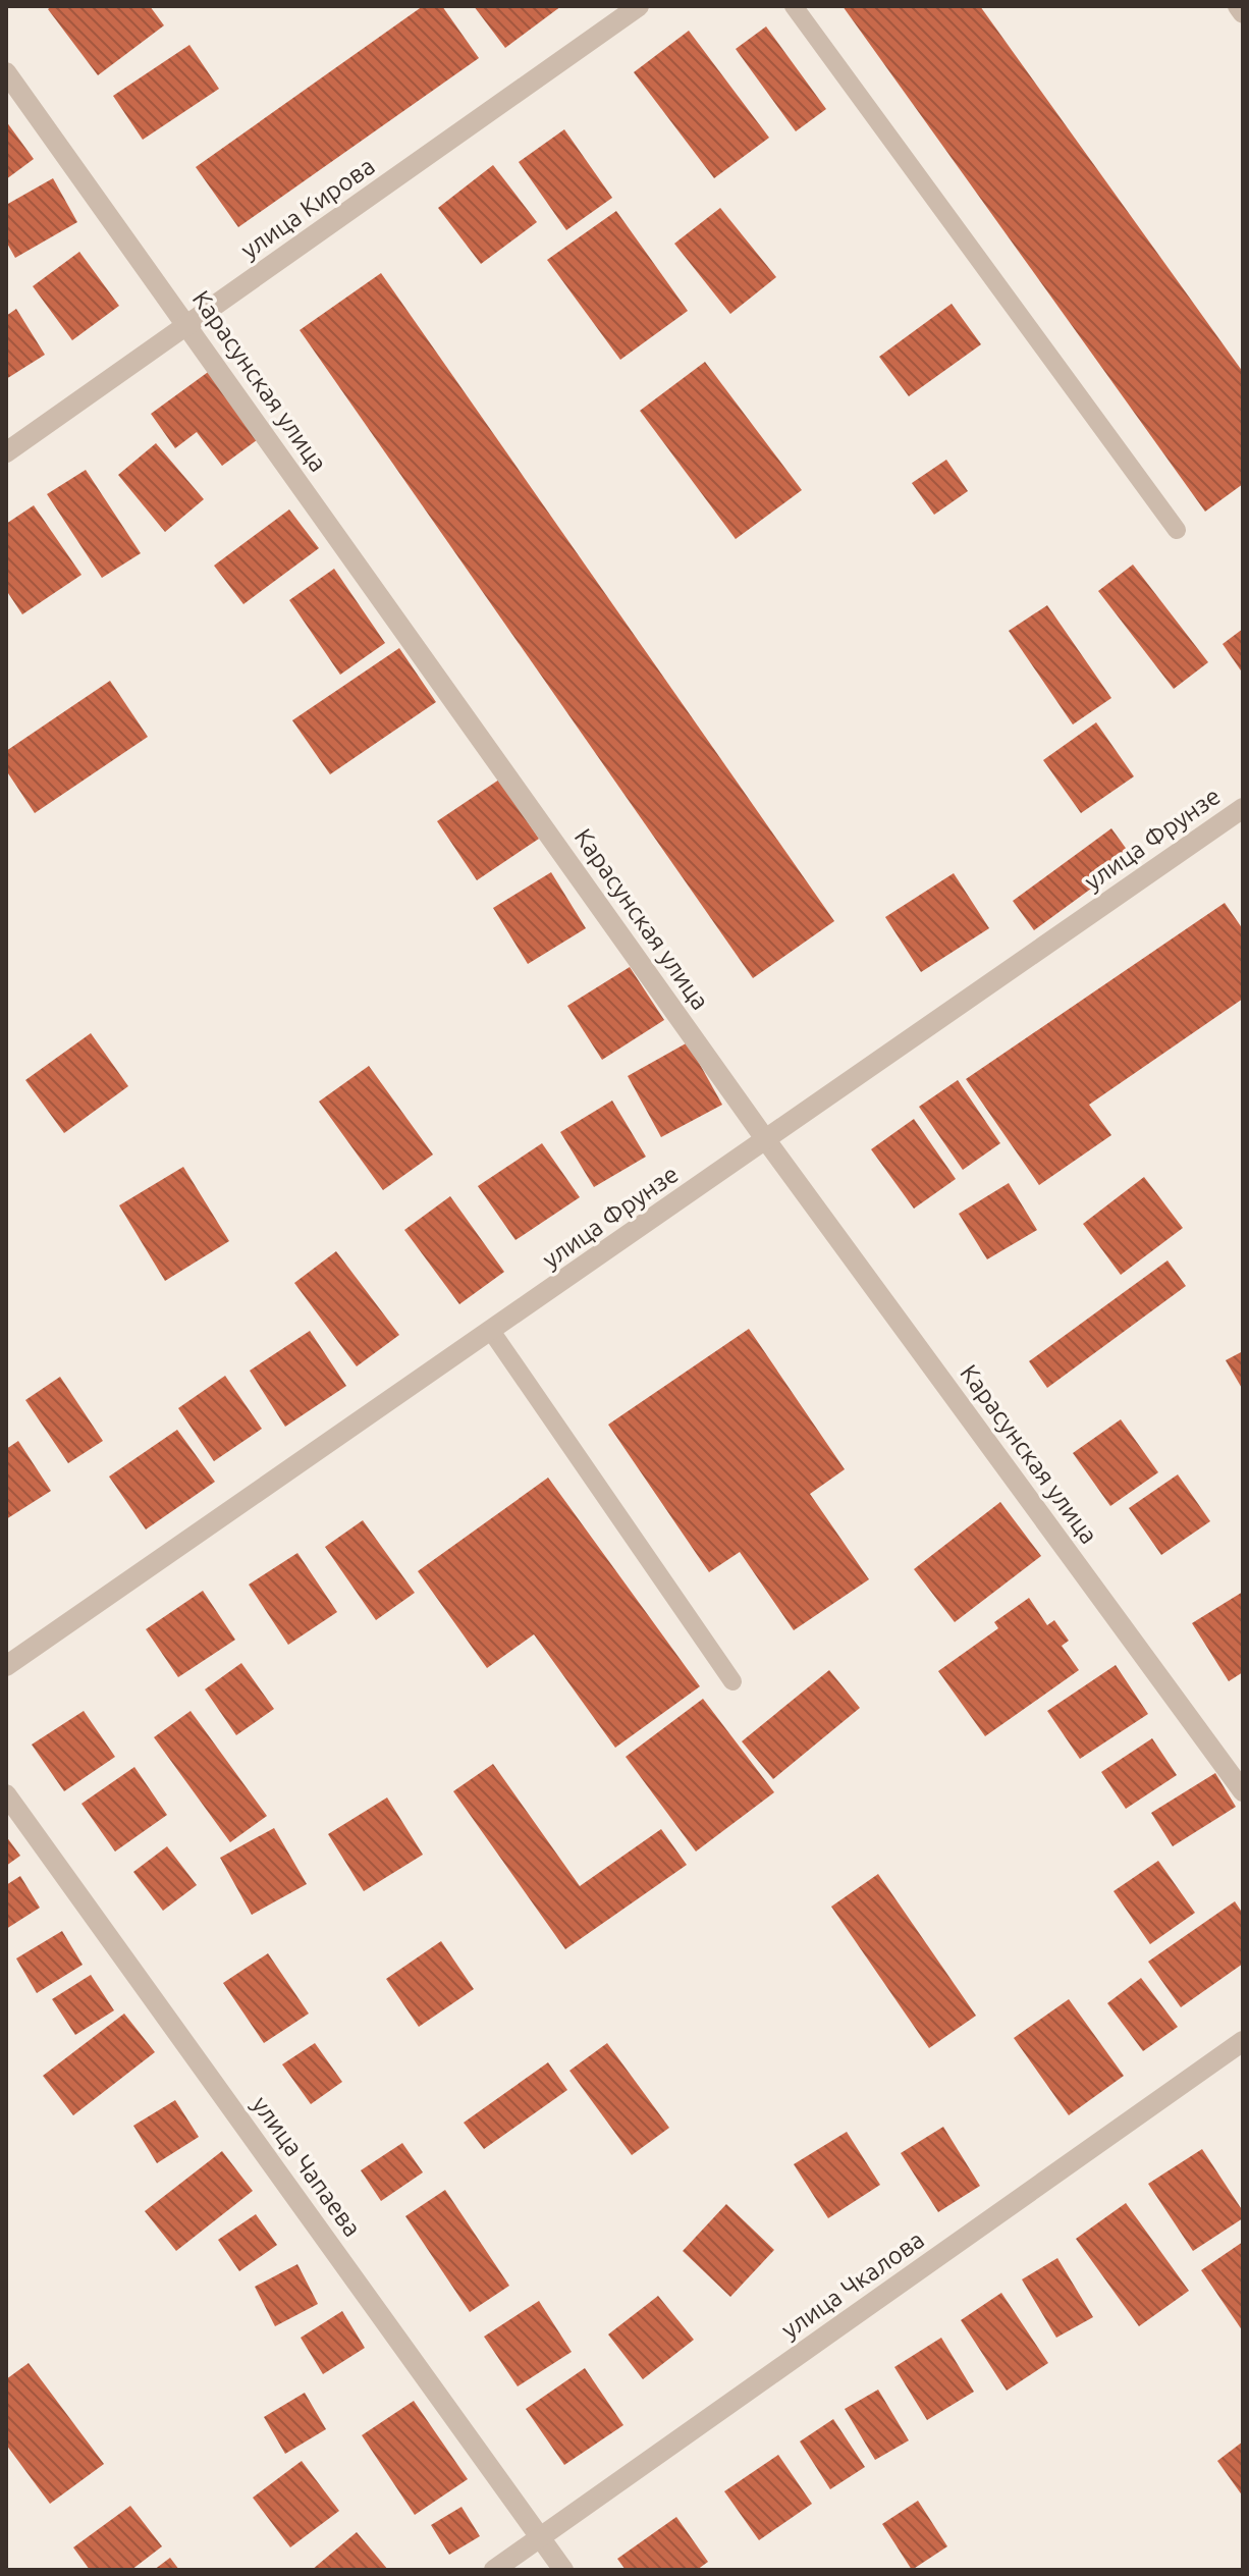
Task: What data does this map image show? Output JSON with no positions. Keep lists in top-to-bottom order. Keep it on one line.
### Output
{"streets":{"street":["улица Кирова","Карасунская улица","улица Фрунзе","улица Чапаева","улица Чкалова"]},"crossings":[["улица Кирова","Карасунская улица"],["Карасунская улица","улица Фрунзе"],["улица Чапаева","улица Чкалова"]]}
